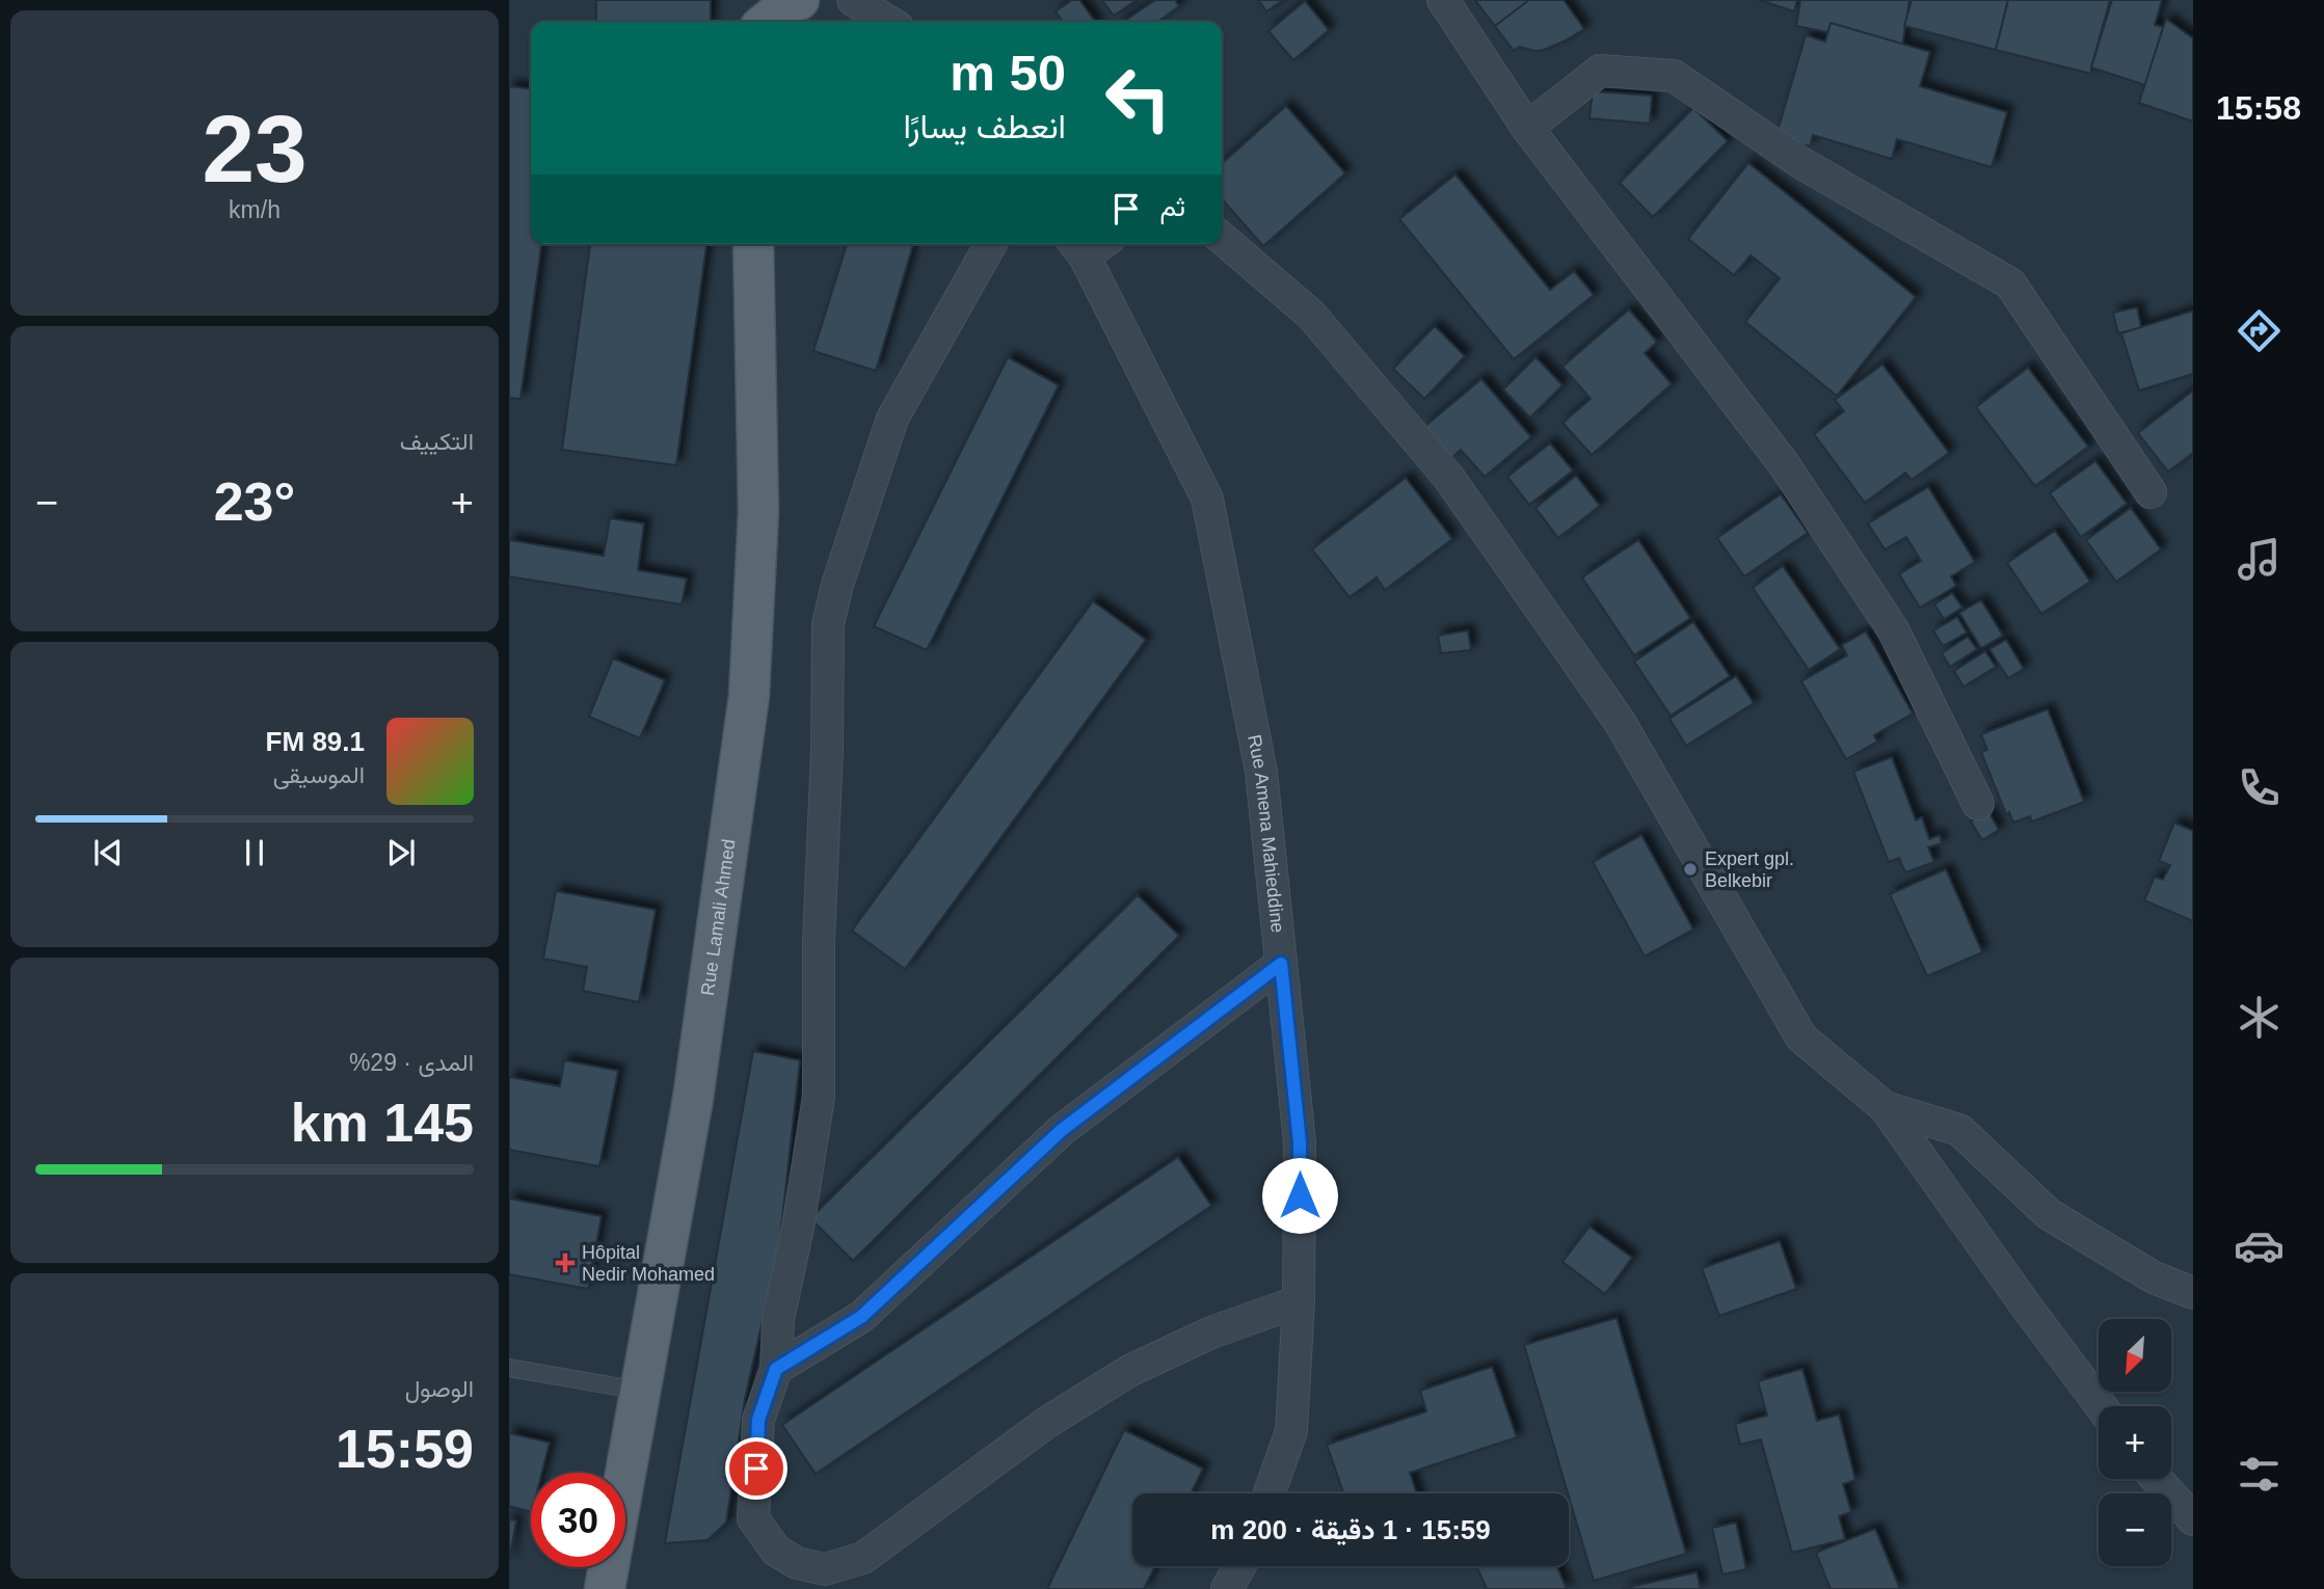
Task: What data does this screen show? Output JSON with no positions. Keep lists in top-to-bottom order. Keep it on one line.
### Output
{"streets":{"main road":["Rue Lamali Ahmed"],"street":["Rue Amena Mahieddine"]},"places":{"other":["Expert gpl. Belkebir"],"health":["Hôpital Nedir Mohamed"]},"north":"bottom left","page":{"tabs":"15:58","tile":[["23","km/h"],"التكييف",["المدى · 29%","145 km"],["الوصول","15:59"]],"turn":["50 m","انعطف يسارًا"],"then":"ثم","heat":["−","23°","+"],"song":["89.1 FM","الموسيقى"],"map_buttons":["+","−"],"limit":"30","trip":"15:59 · 1 دقيقة · 200 m"}}
